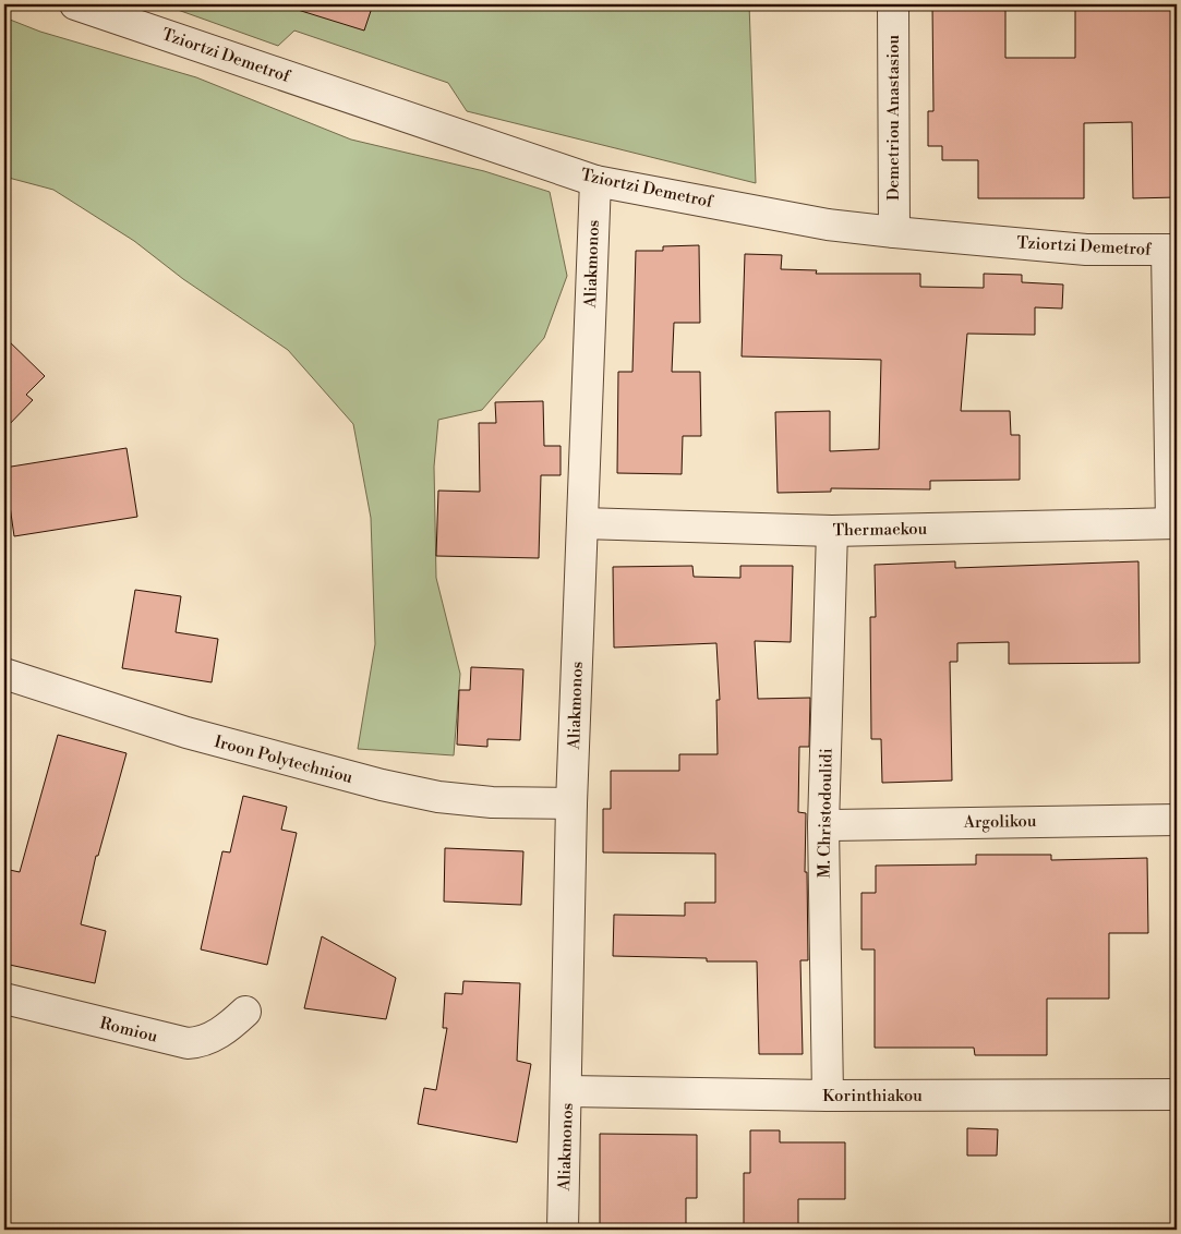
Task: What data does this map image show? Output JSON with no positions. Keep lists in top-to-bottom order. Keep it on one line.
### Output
{"streets":{"street":["Tziortzi Demetrof","Demetriou Anastasiou","Aliakmonos","Thermaekou","Iroon Polytechniou","M. Christodoulidi","Argolikou","Romiou","Korinthiakou"]},"crossings":[["Tziortzi Demetrof","Demetriou Anastasiou"],["Tziortzi Demetrof","Aliakmonos"],["Aliakmonos","Thermaekou"],["Aliakmonos","Iroon Polytechniou"],["Aliakmonos","Korinthiakou"],["Thermaekou","M. Christodoulidi"],["M. Christodoulidi","Argolikou"],["M. Christodoulidi","Korinthiakou"]]}
